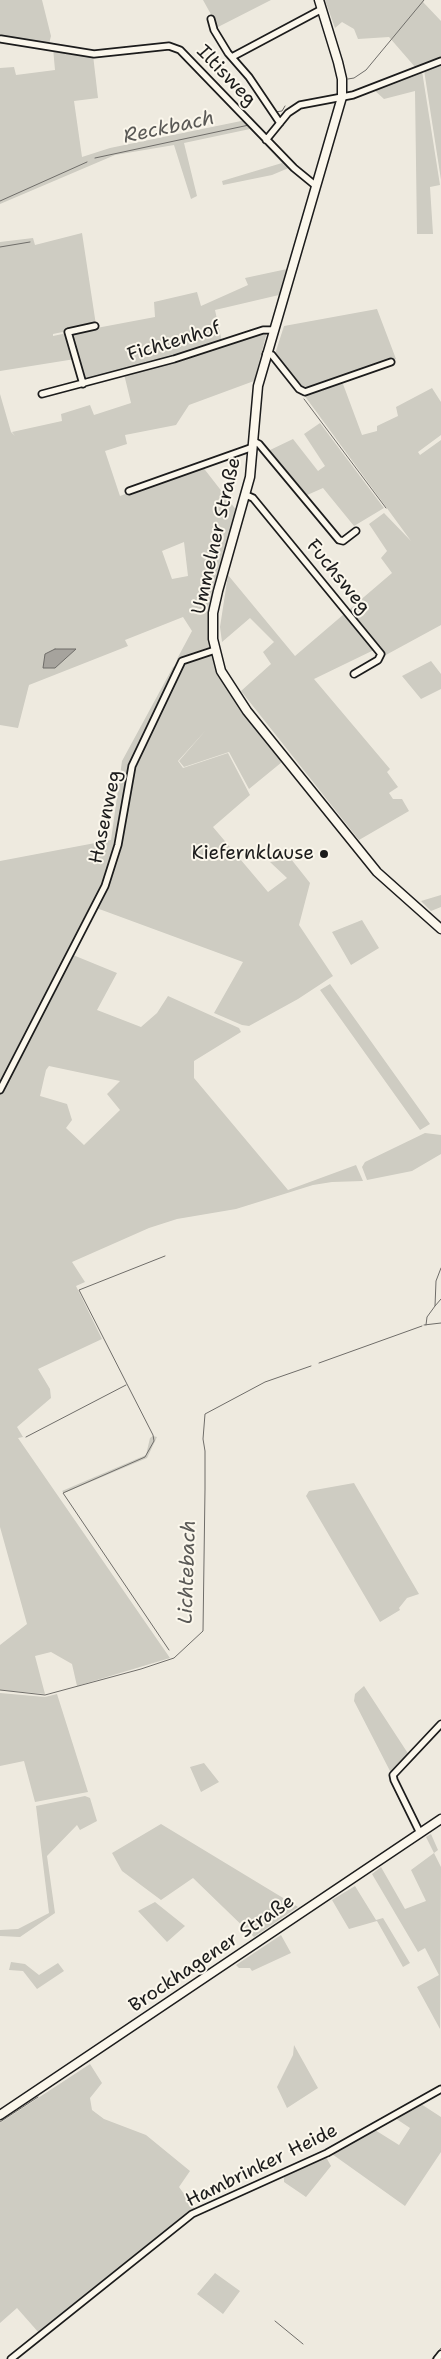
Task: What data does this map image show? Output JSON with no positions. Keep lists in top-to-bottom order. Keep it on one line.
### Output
{"streets":{"main road":["Ummelner Straße","Brockhagener Straße"],"street":["Iltisweg","Fichtenhof","Fuchsweg","Hasenweg","Hambrinker Heide"]},"crossings":[["Iltisweg","Ummelner Straße"],["Fichtenhof","Ummelner Straße"],["Ummelner Straße","Fuchsweg"],["Ummelner Straße","Hasenweg"]],"water":["Reckbach","Lichtebach"],"places":["Kiefernklause"]}
